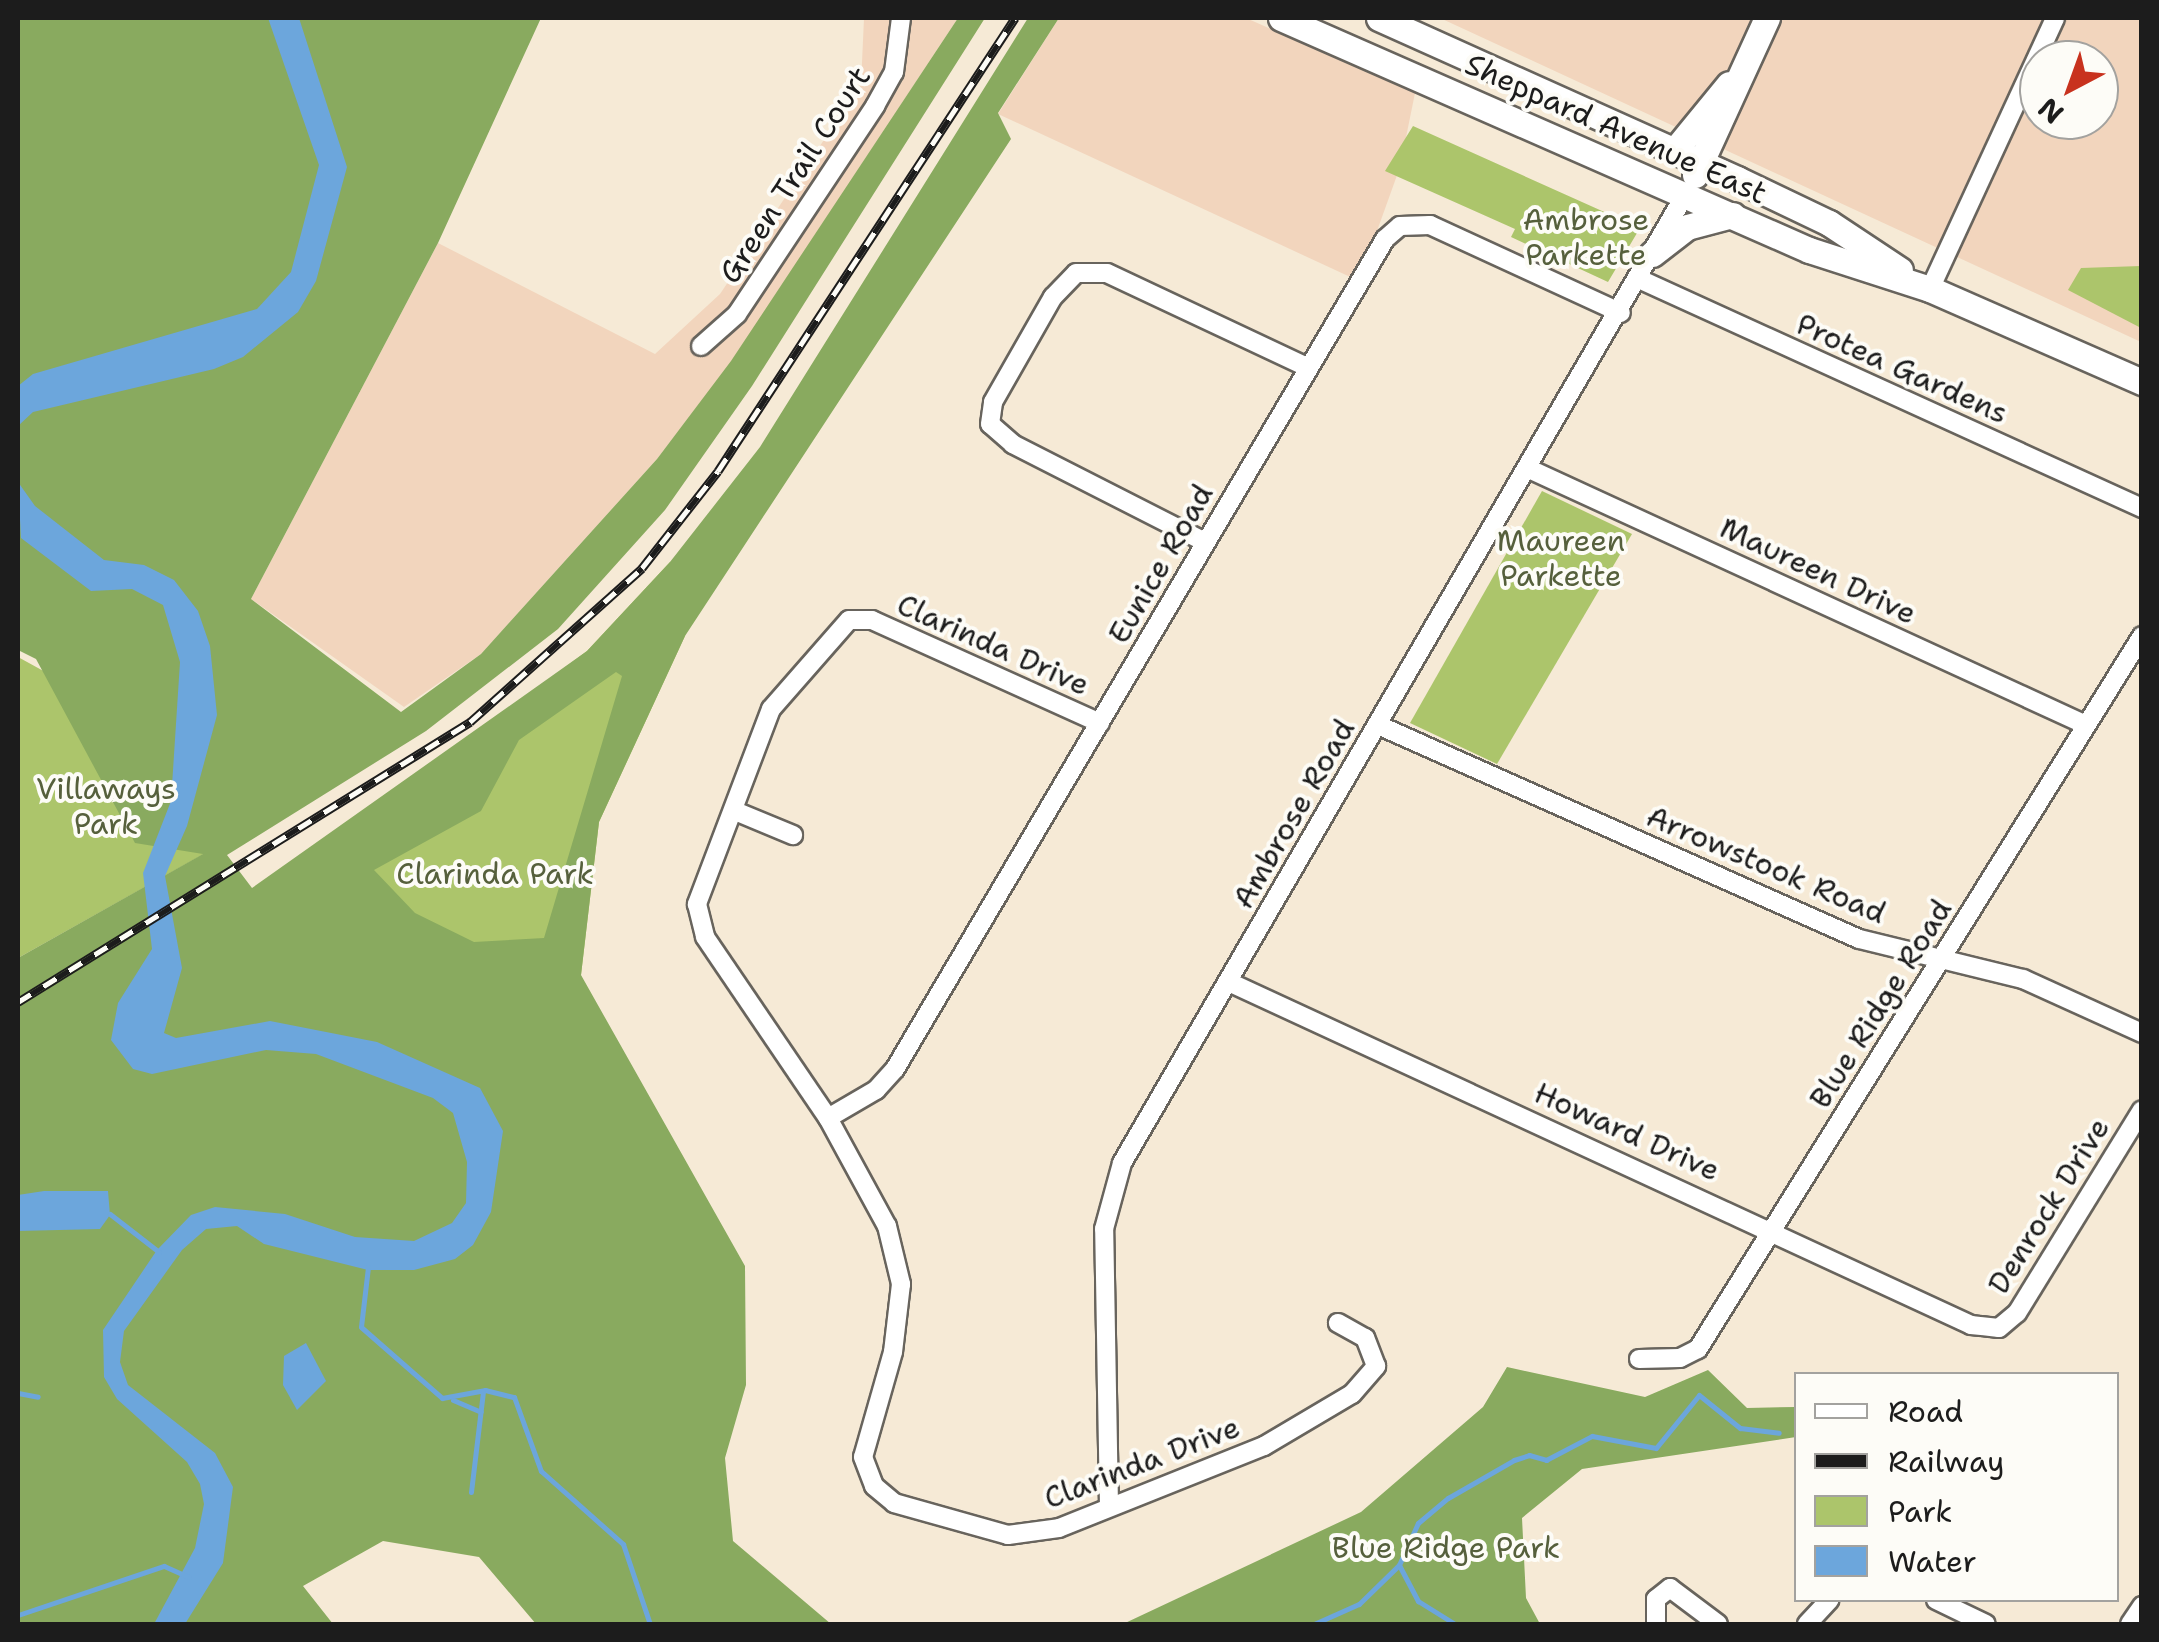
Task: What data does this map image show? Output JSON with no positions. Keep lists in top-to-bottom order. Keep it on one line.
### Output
{"streets":{"main road":["Sheppard Avenue East"],"street":["Green Trail Court","Protea Gardens","Eunice Road","Maureen Drive","Clarinda Drive","Ambrose Road","Arrowstook Road","Blue Ridge Road","Howard Drive","Denrock Drive"]},"crossings":[["Sheppard Avenue East","Ambrose Road"],["Protea Gardens","Ambrose Road"],["Eunice Road","Clarinda Drive"],["Eunice Road","Ambrose Road"],["Maureen Drive","Ambrose Road"],["Maureen Drive","Blue Ridge Road"],["Clarinda Drive","Ambrose Road"],["Ambrose Road","Arrowstook Road"],["Ambrose Road","Howard Drive"],["Arrowstook Road","Blue Ridge Road"],["Blue Ridge Road","Howard Drive"],["Howard Drive","Denrock Drive"]],"parks":["Ambrose Parkette","Maureen Parkette","Villaways Park","Clarinda Park","Blue Ridge Park"],"legend":["Road","Railway","Park","Water"],"north":"bottom left"}
